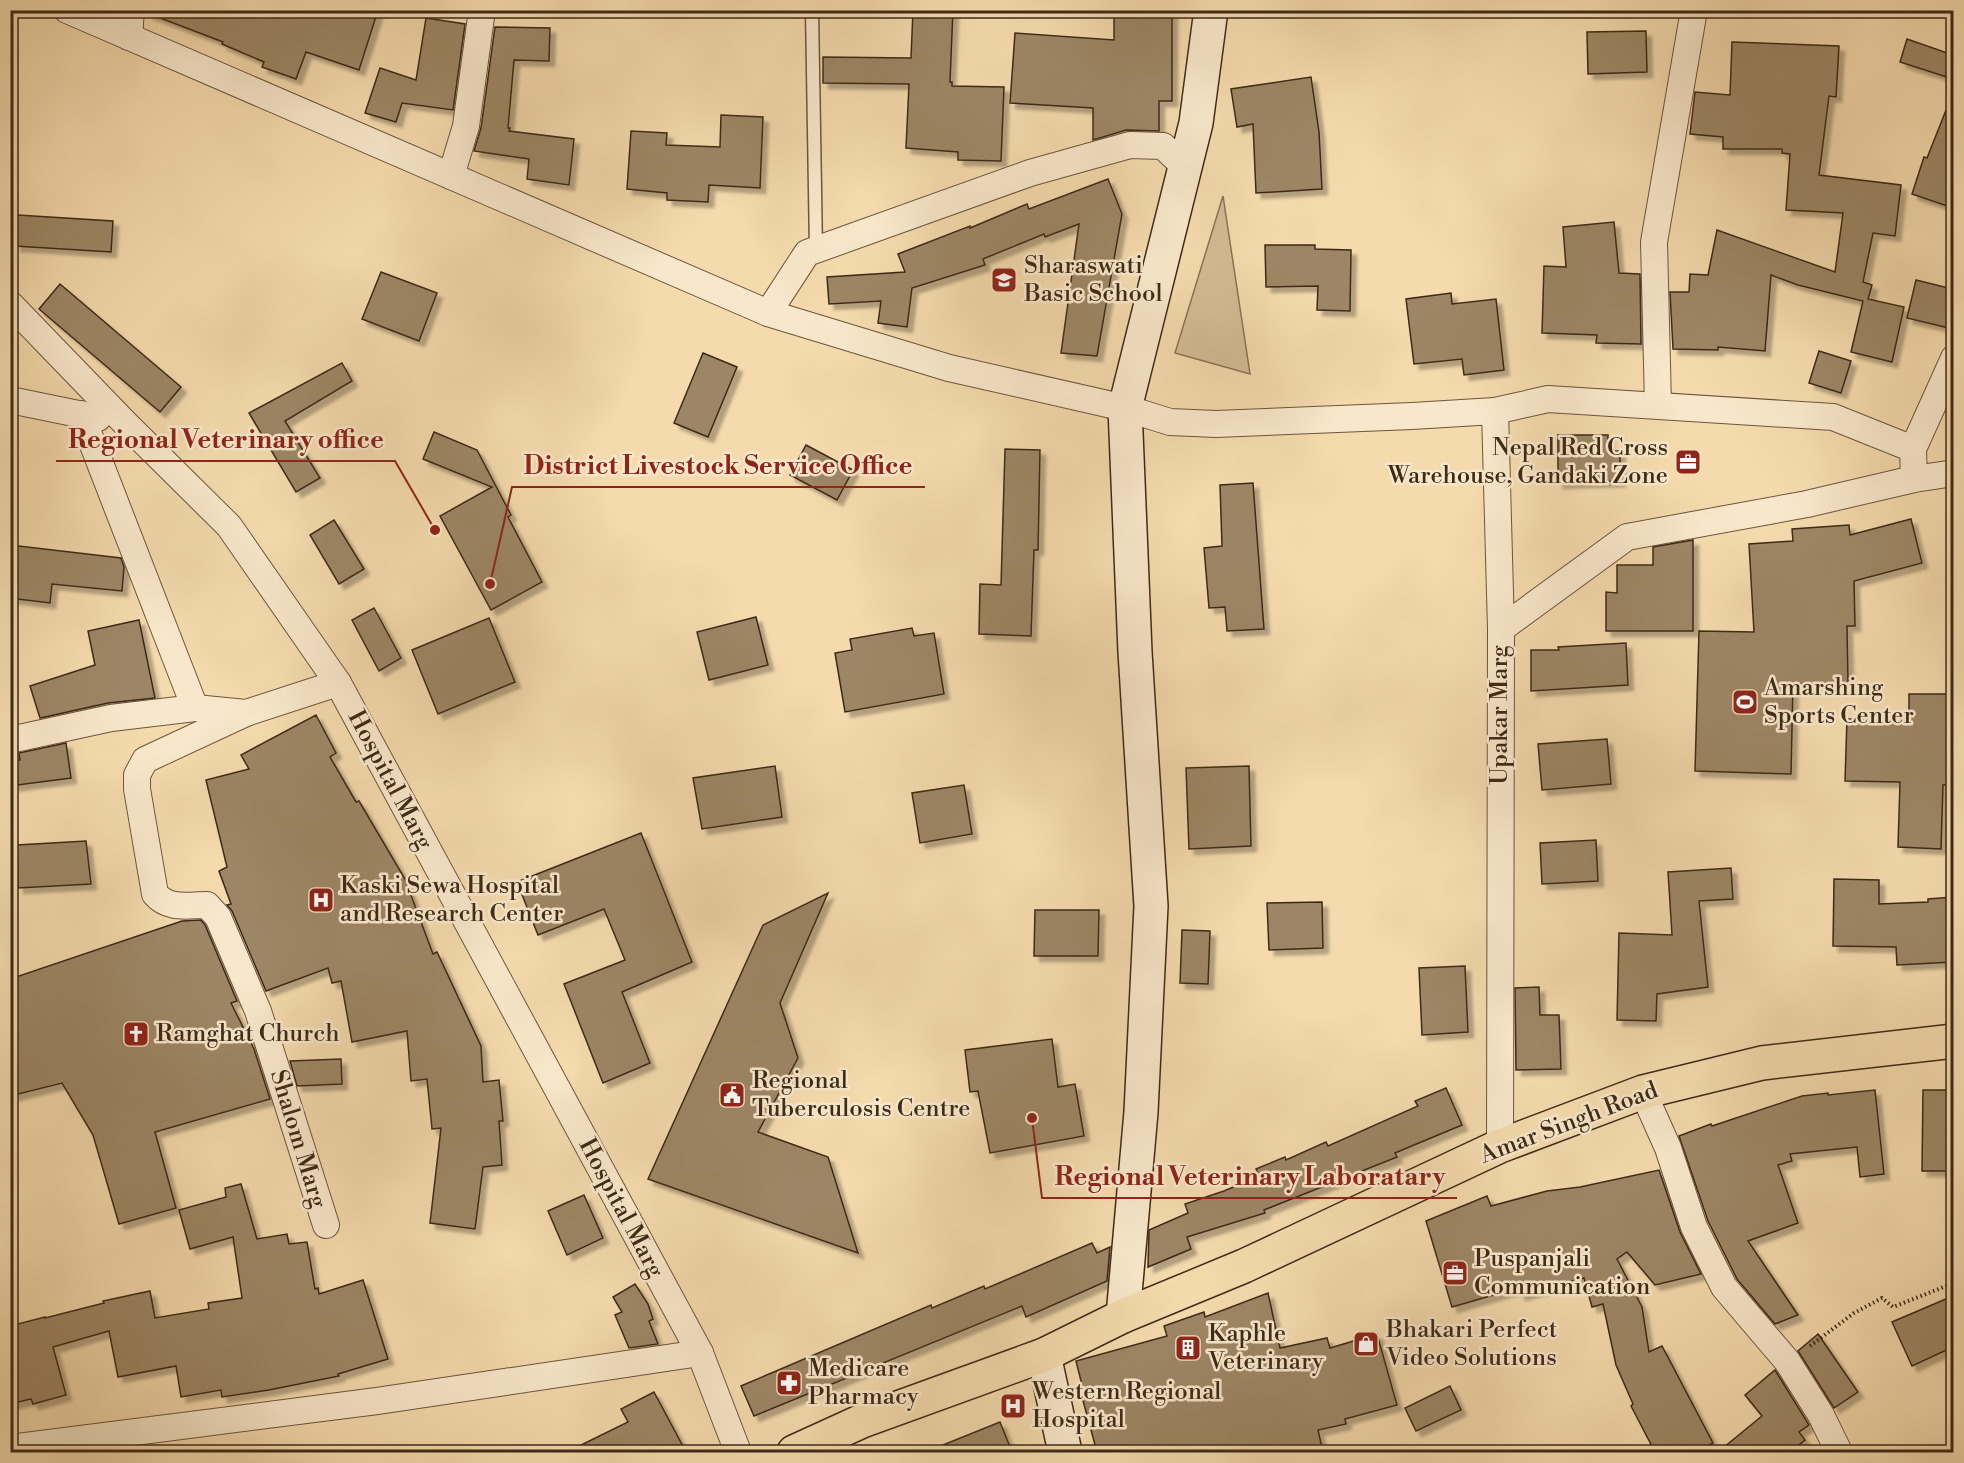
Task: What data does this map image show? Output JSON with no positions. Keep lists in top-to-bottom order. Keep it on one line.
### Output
{"streets":{"main road":["Amar Singh Road"],"street":["Upakar Marg","Hospital Marg","Shalom Marg"]},"crossings":[["Upakar Marg","Amar Singh Road"]],"places":{"school or university":["Sharaswati Basic School"],"office":["Nepal Red Cross Warehouse, Gandaki Zone","Puspanjali Communication"],"other":["Regional Veterinary office","District Livestock Service Office","Regional Veterinary Laboratary"],"sports":["Amarshing Sports Center"],"hospital":["Kaski Sewa Hospital and Research Center","Western Regional Hospital"],"church":["Ramghat Church"],"public building":["Regional Tuberculosis Centre"],"shop":["Bhakari Perfect Video Solutions"],"building":["Kaphle Veterinary"],"pharmacy":["Medicare Pharmacy"]}}
